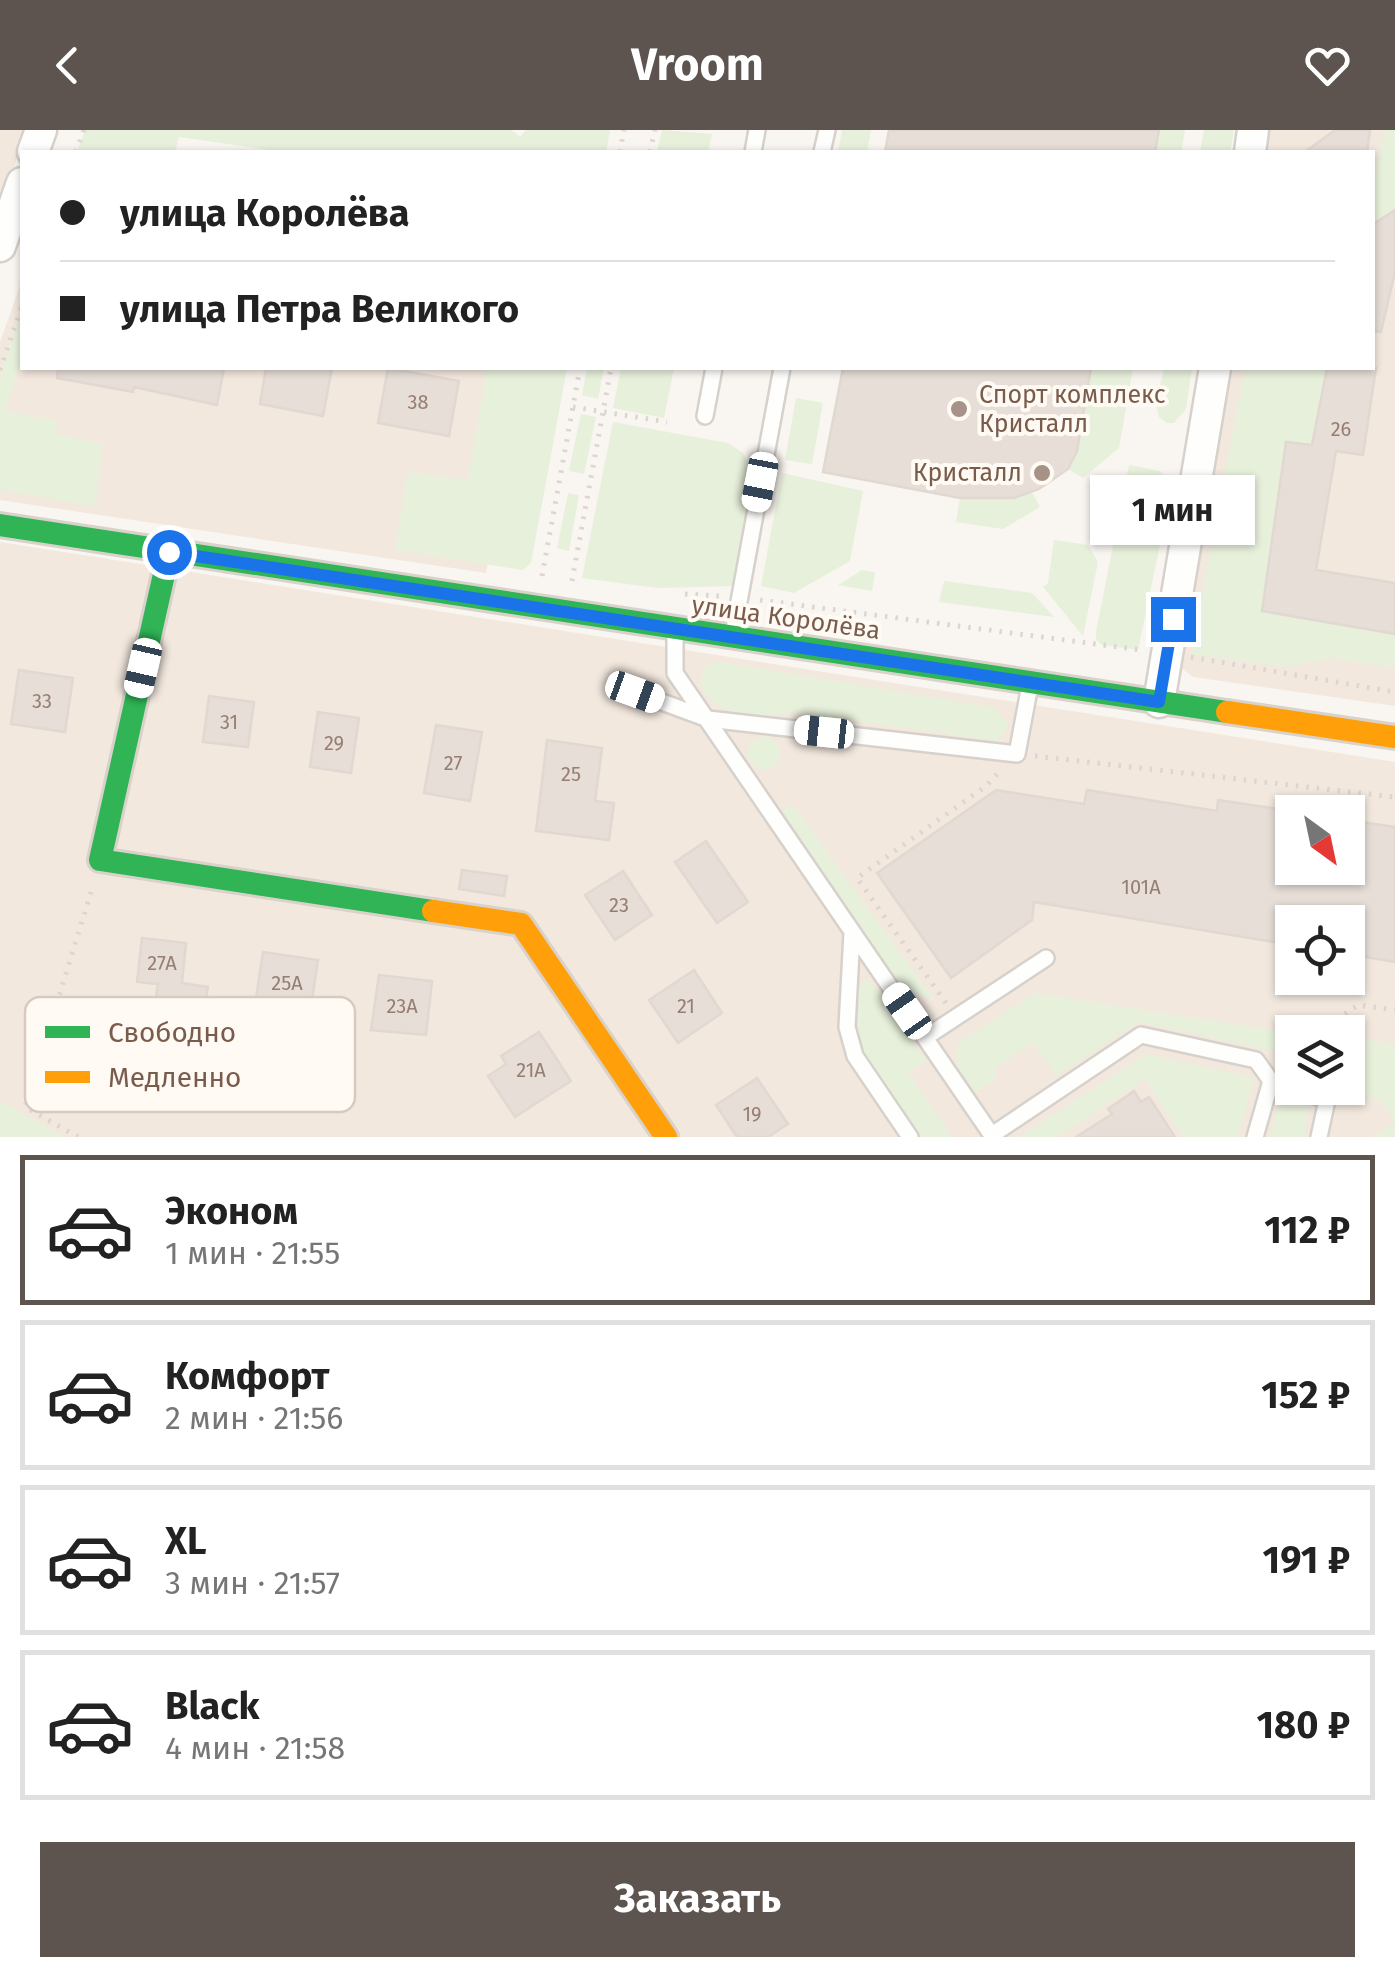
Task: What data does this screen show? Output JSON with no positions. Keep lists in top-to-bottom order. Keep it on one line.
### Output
{"streets":{"main road":["улица Королёва"]},"places":["Спорт комплекс Кристалл","Кристалл"],"house_numbers":["38","26","33","31","29","27","25","101А","23","27А","25А","23А","21","21А","19"],"legend":["Свободно","Медленно"],"north":"bottom right","page":{"header":"Vroom","banner":["улица Королёва","улица Петра Великого"],"bubble":"1 мин","list":[{"name":"Эконом","note":"1 мин · 21:55","value":"112 ₽"},{"name":"Комфорт","note":"2 мин · 21:56","value":"152 ₽"},{"name":"XL","note":"3 мин · 21:57","value":"191 ₽"},{"name":"Black","note":"4 мин · 21:58","value":"180 ₽"}],"buttons":"Заказать"}}
